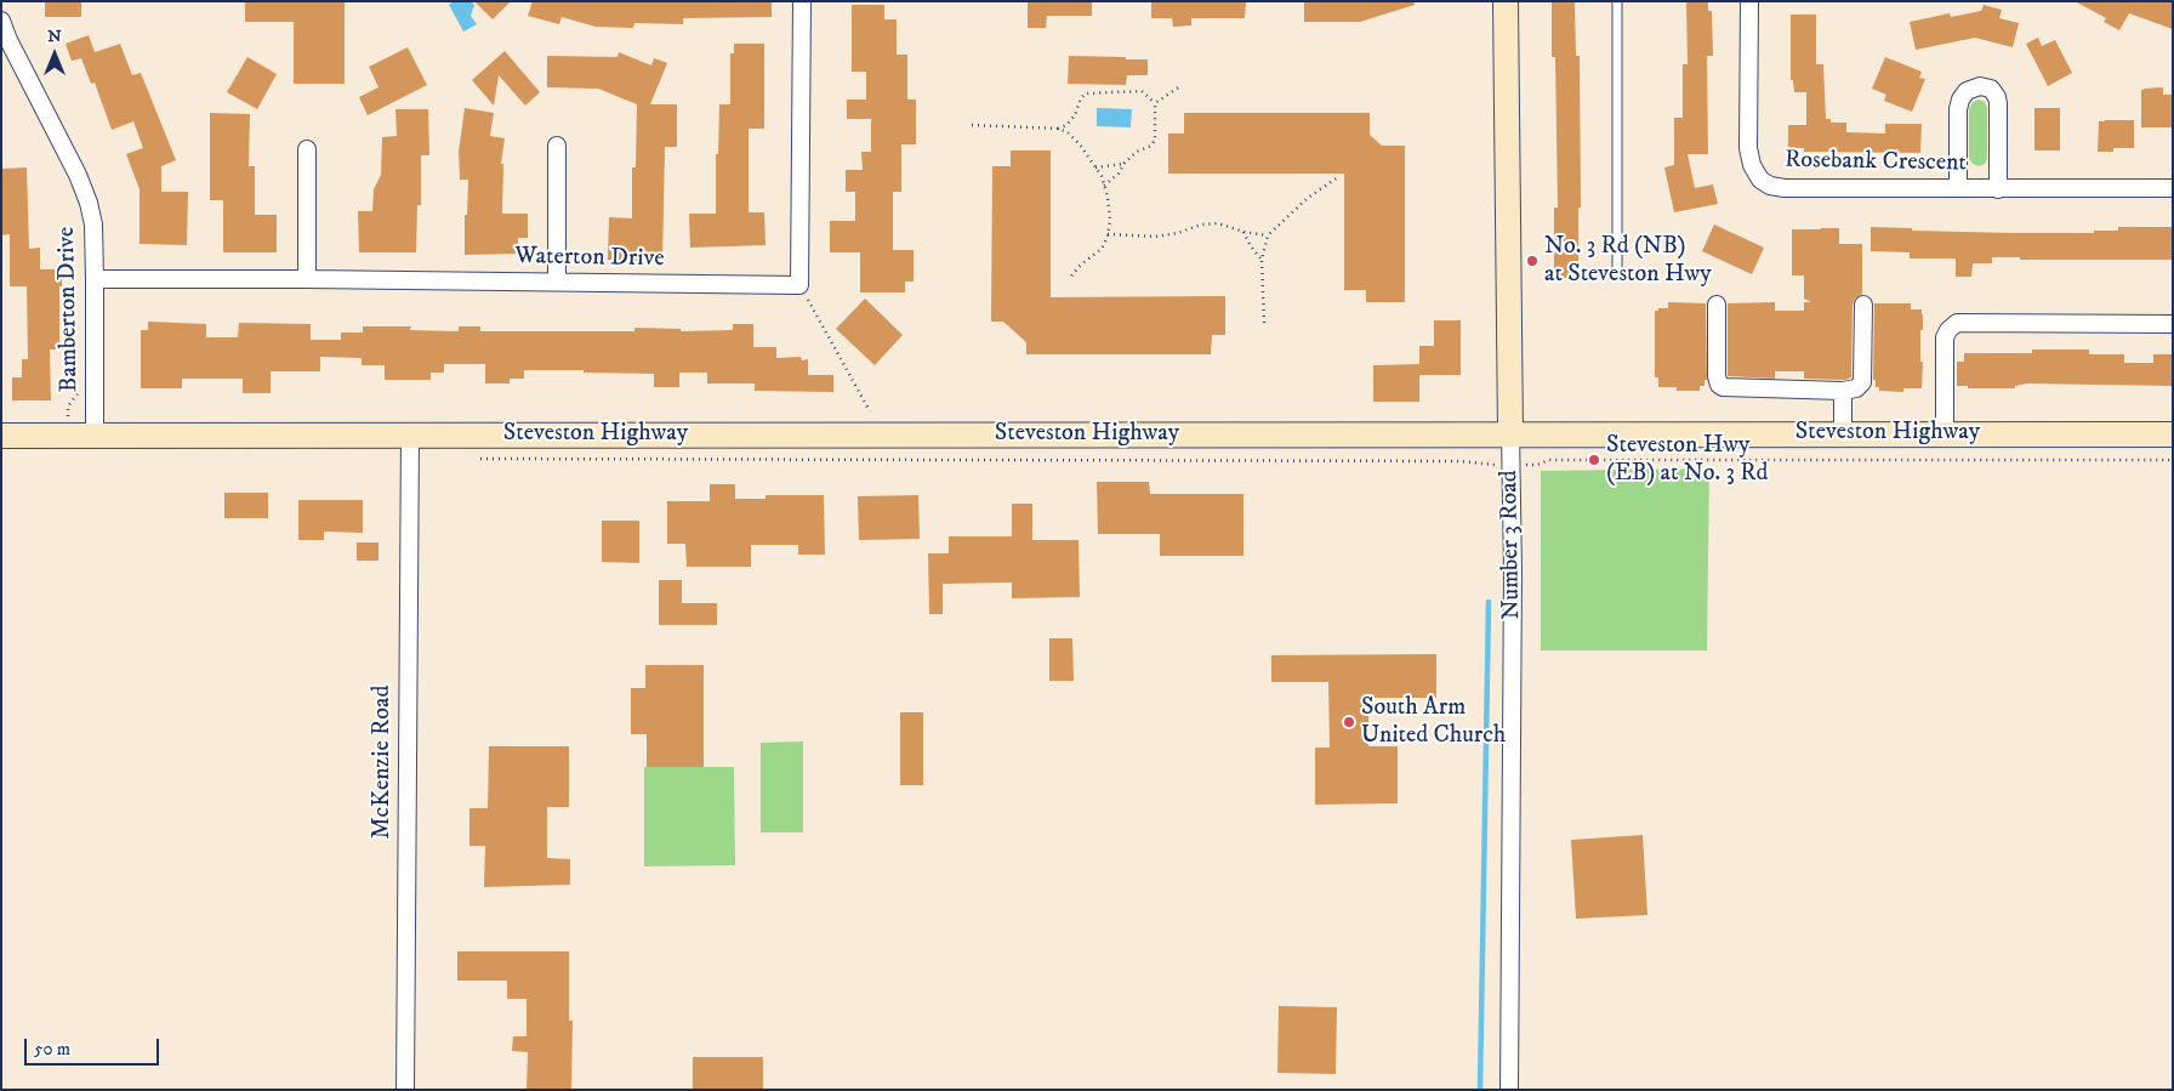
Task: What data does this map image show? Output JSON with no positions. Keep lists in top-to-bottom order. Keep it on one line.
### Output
{"streets":{"main road":["Steveston Highway","Number 3 Road"],"street":["Rosebank Crescent","Waterton Drive","Bamberton Drive","McKenzie Road"]},"crossings":[["Waterton Drive","Bamberton Drive"],["Bamberton Drive","Steveston Highway"],["Steveston Highway","Number 3 Road"],["Steveston Highway","McKenzie Road"]],"places":["No. 3 Rd (NB) at Steveston Hwy","Steveston Hwy (EB) at No. 3 Rd","South Arm United Church"],"scale_bar":"50 m","north":"top"}
